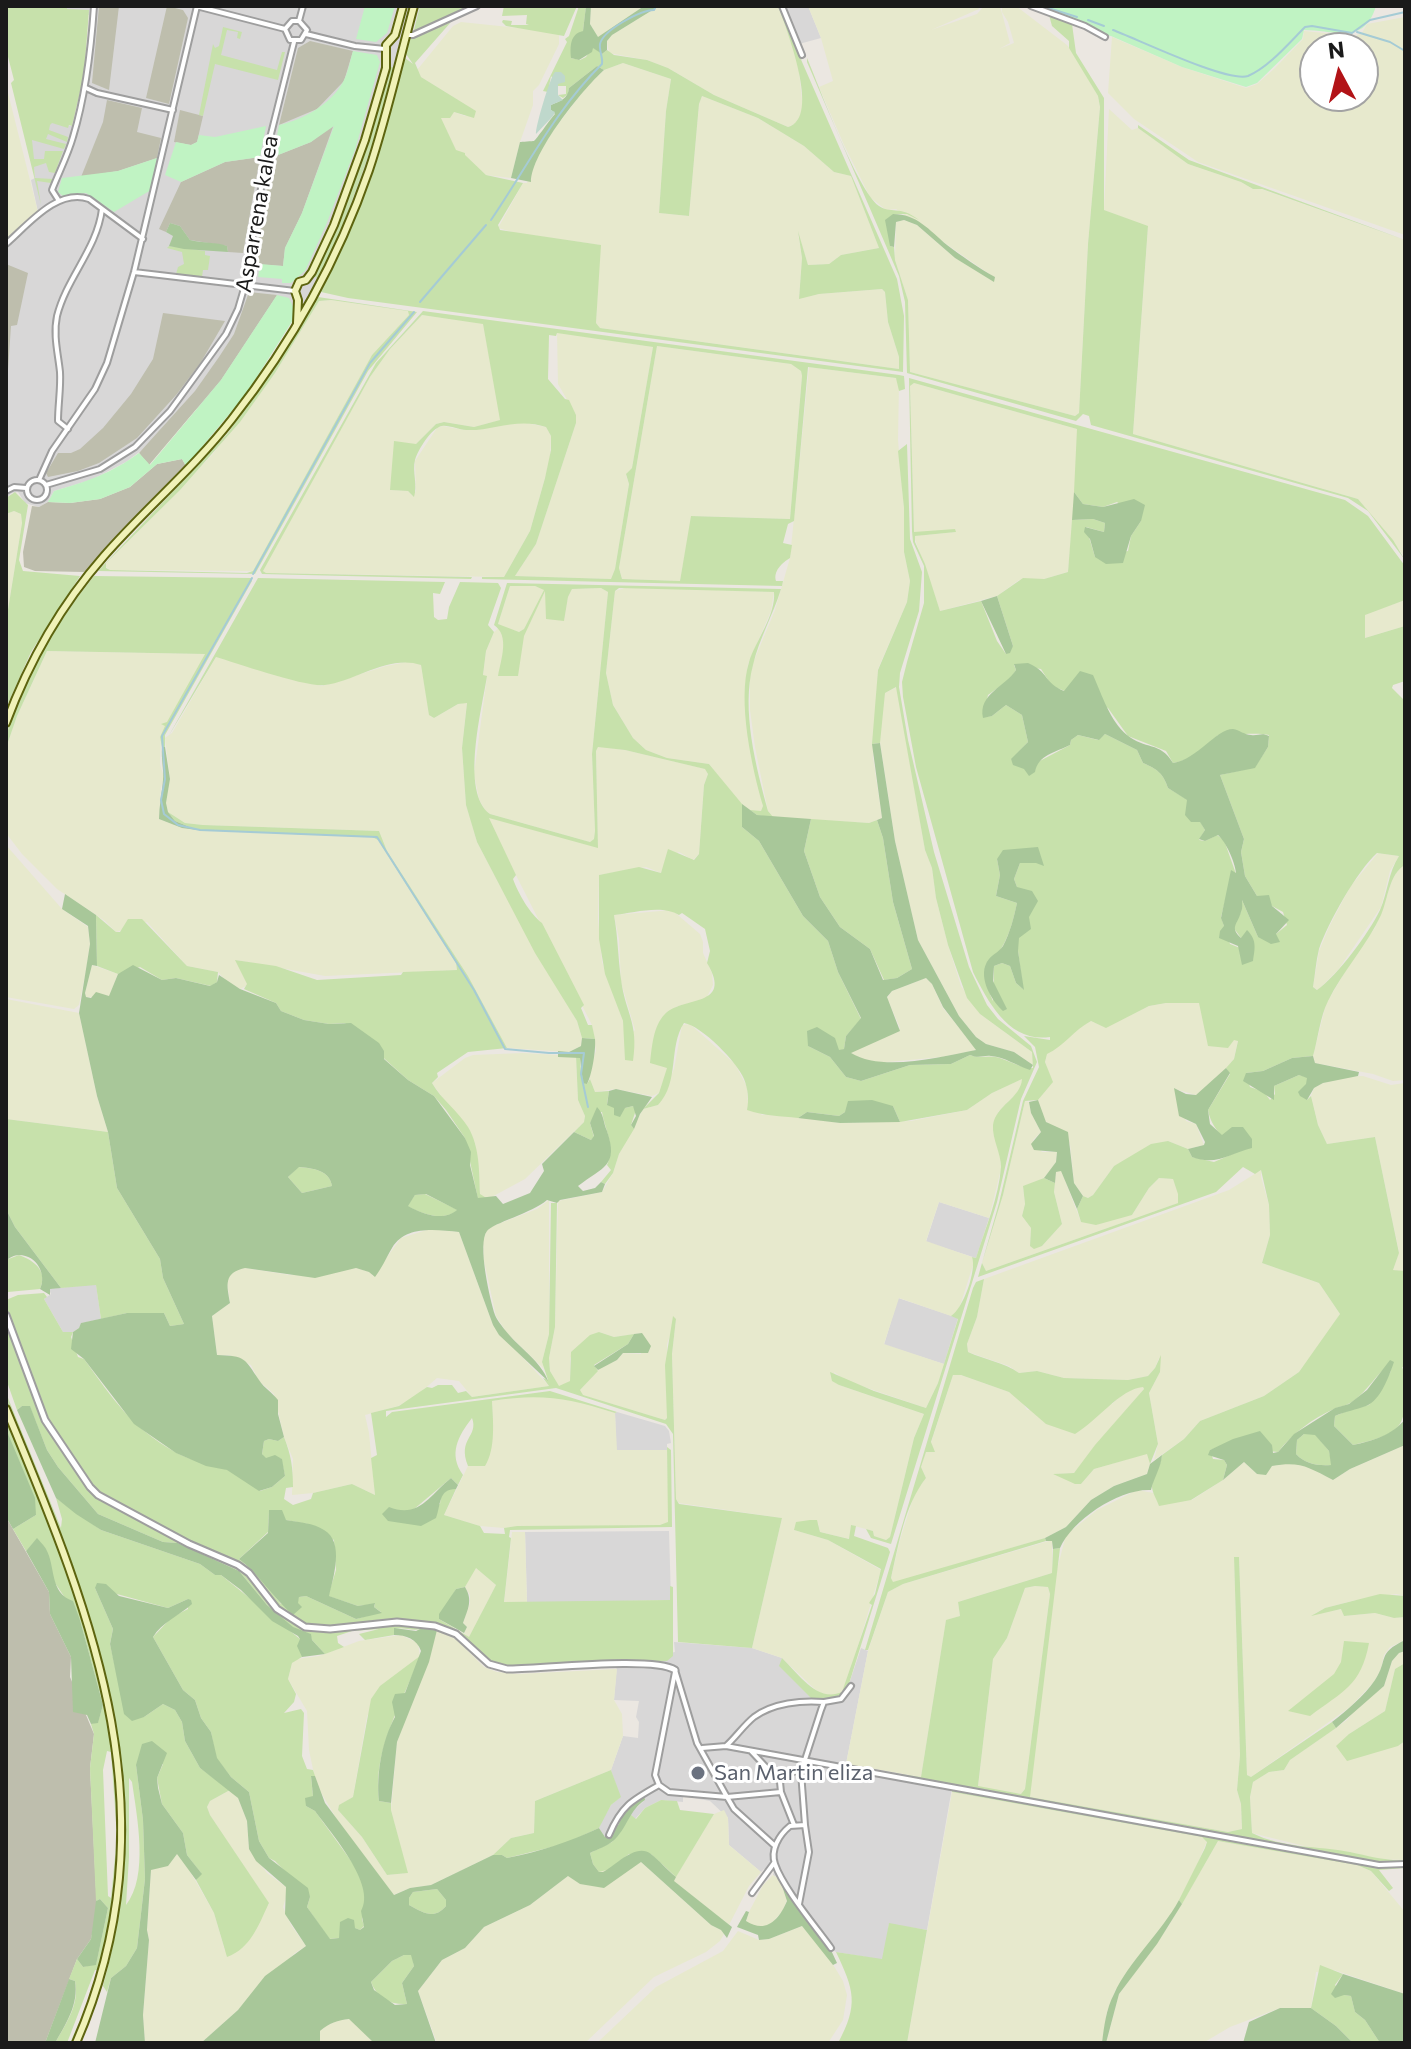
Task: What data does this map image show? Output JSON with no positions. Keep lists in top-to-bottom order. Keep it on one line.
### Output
{"streets":{"street":["Asparrena kalea"]},"places":["San Martin eliza"],"north":"top"}
